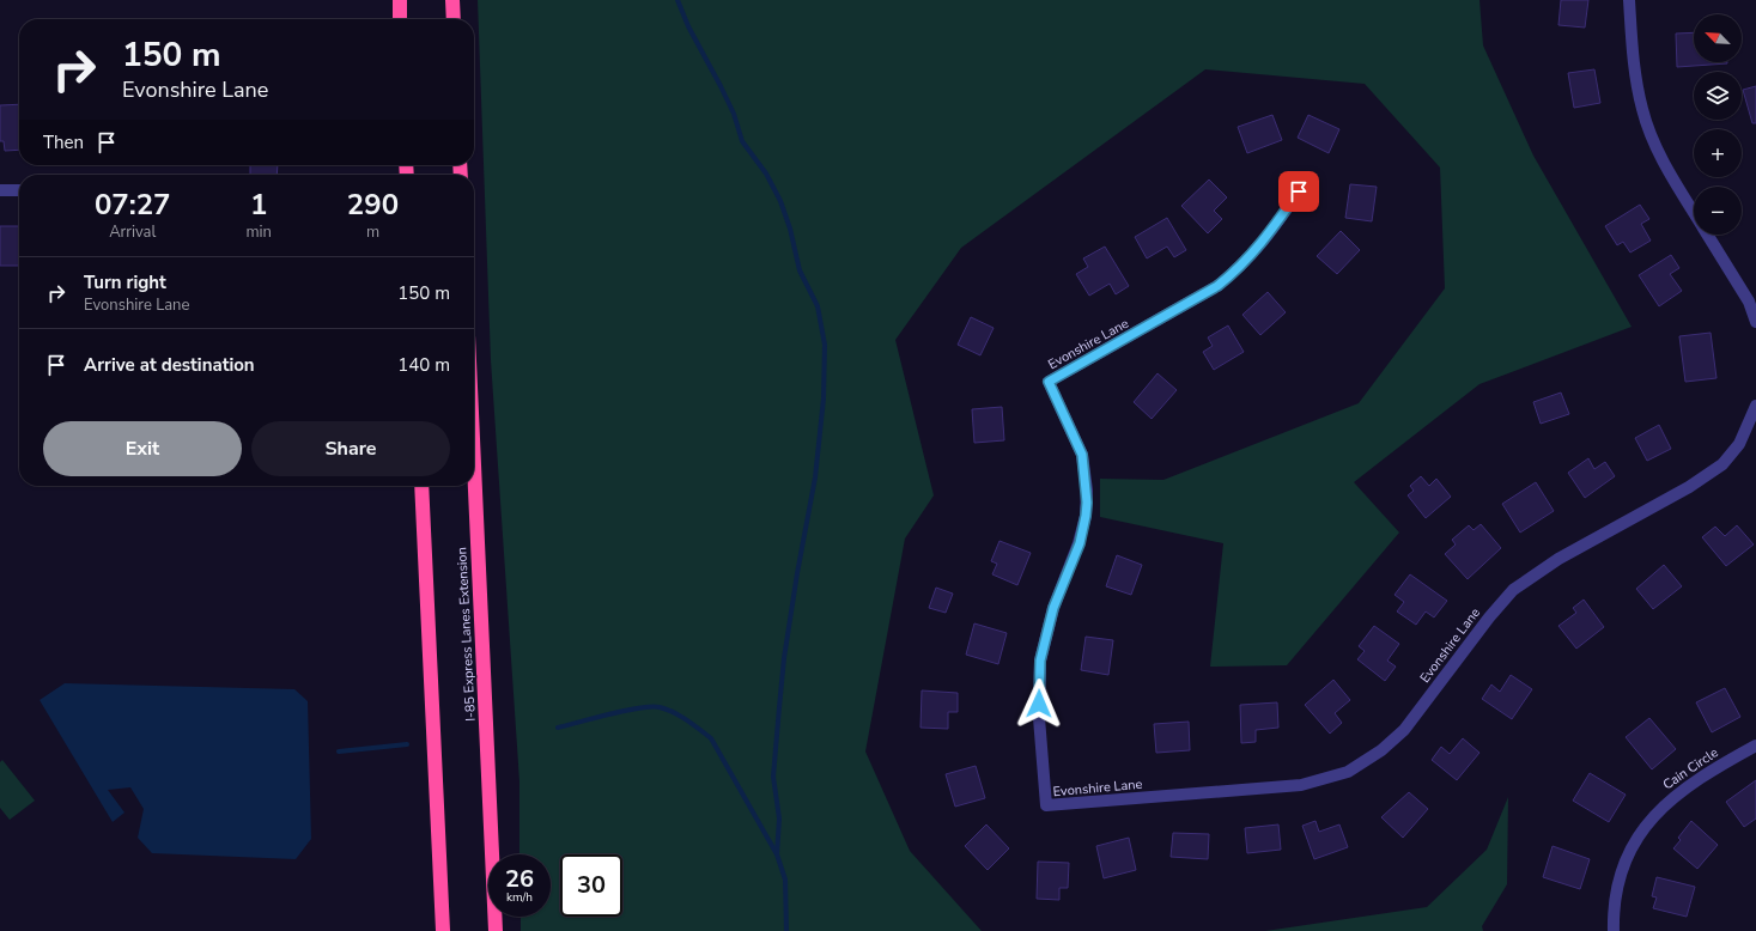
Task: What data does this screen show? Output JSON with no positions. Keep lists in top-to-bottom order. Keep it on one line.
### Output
{"streets":{"highway":["I-85 Express Lanes Extension"],"street":["Evonshire Lane","Cain Circle"]},"north":"top left","page":{"map_buttons":["+","−"],"turn":["150 m","Evonshire Lane"],"then":"Then","eta":["07:27","Arrival","1","min","290","m"],"list":[{"name":"Turn right","note":"Evonshire Lane","value":"150 m"},{"name":"Arrive at destination","value":"140 m"}],"buttons":["Exit","Share"],"speed":"26 km/h","limit":"30"}}
